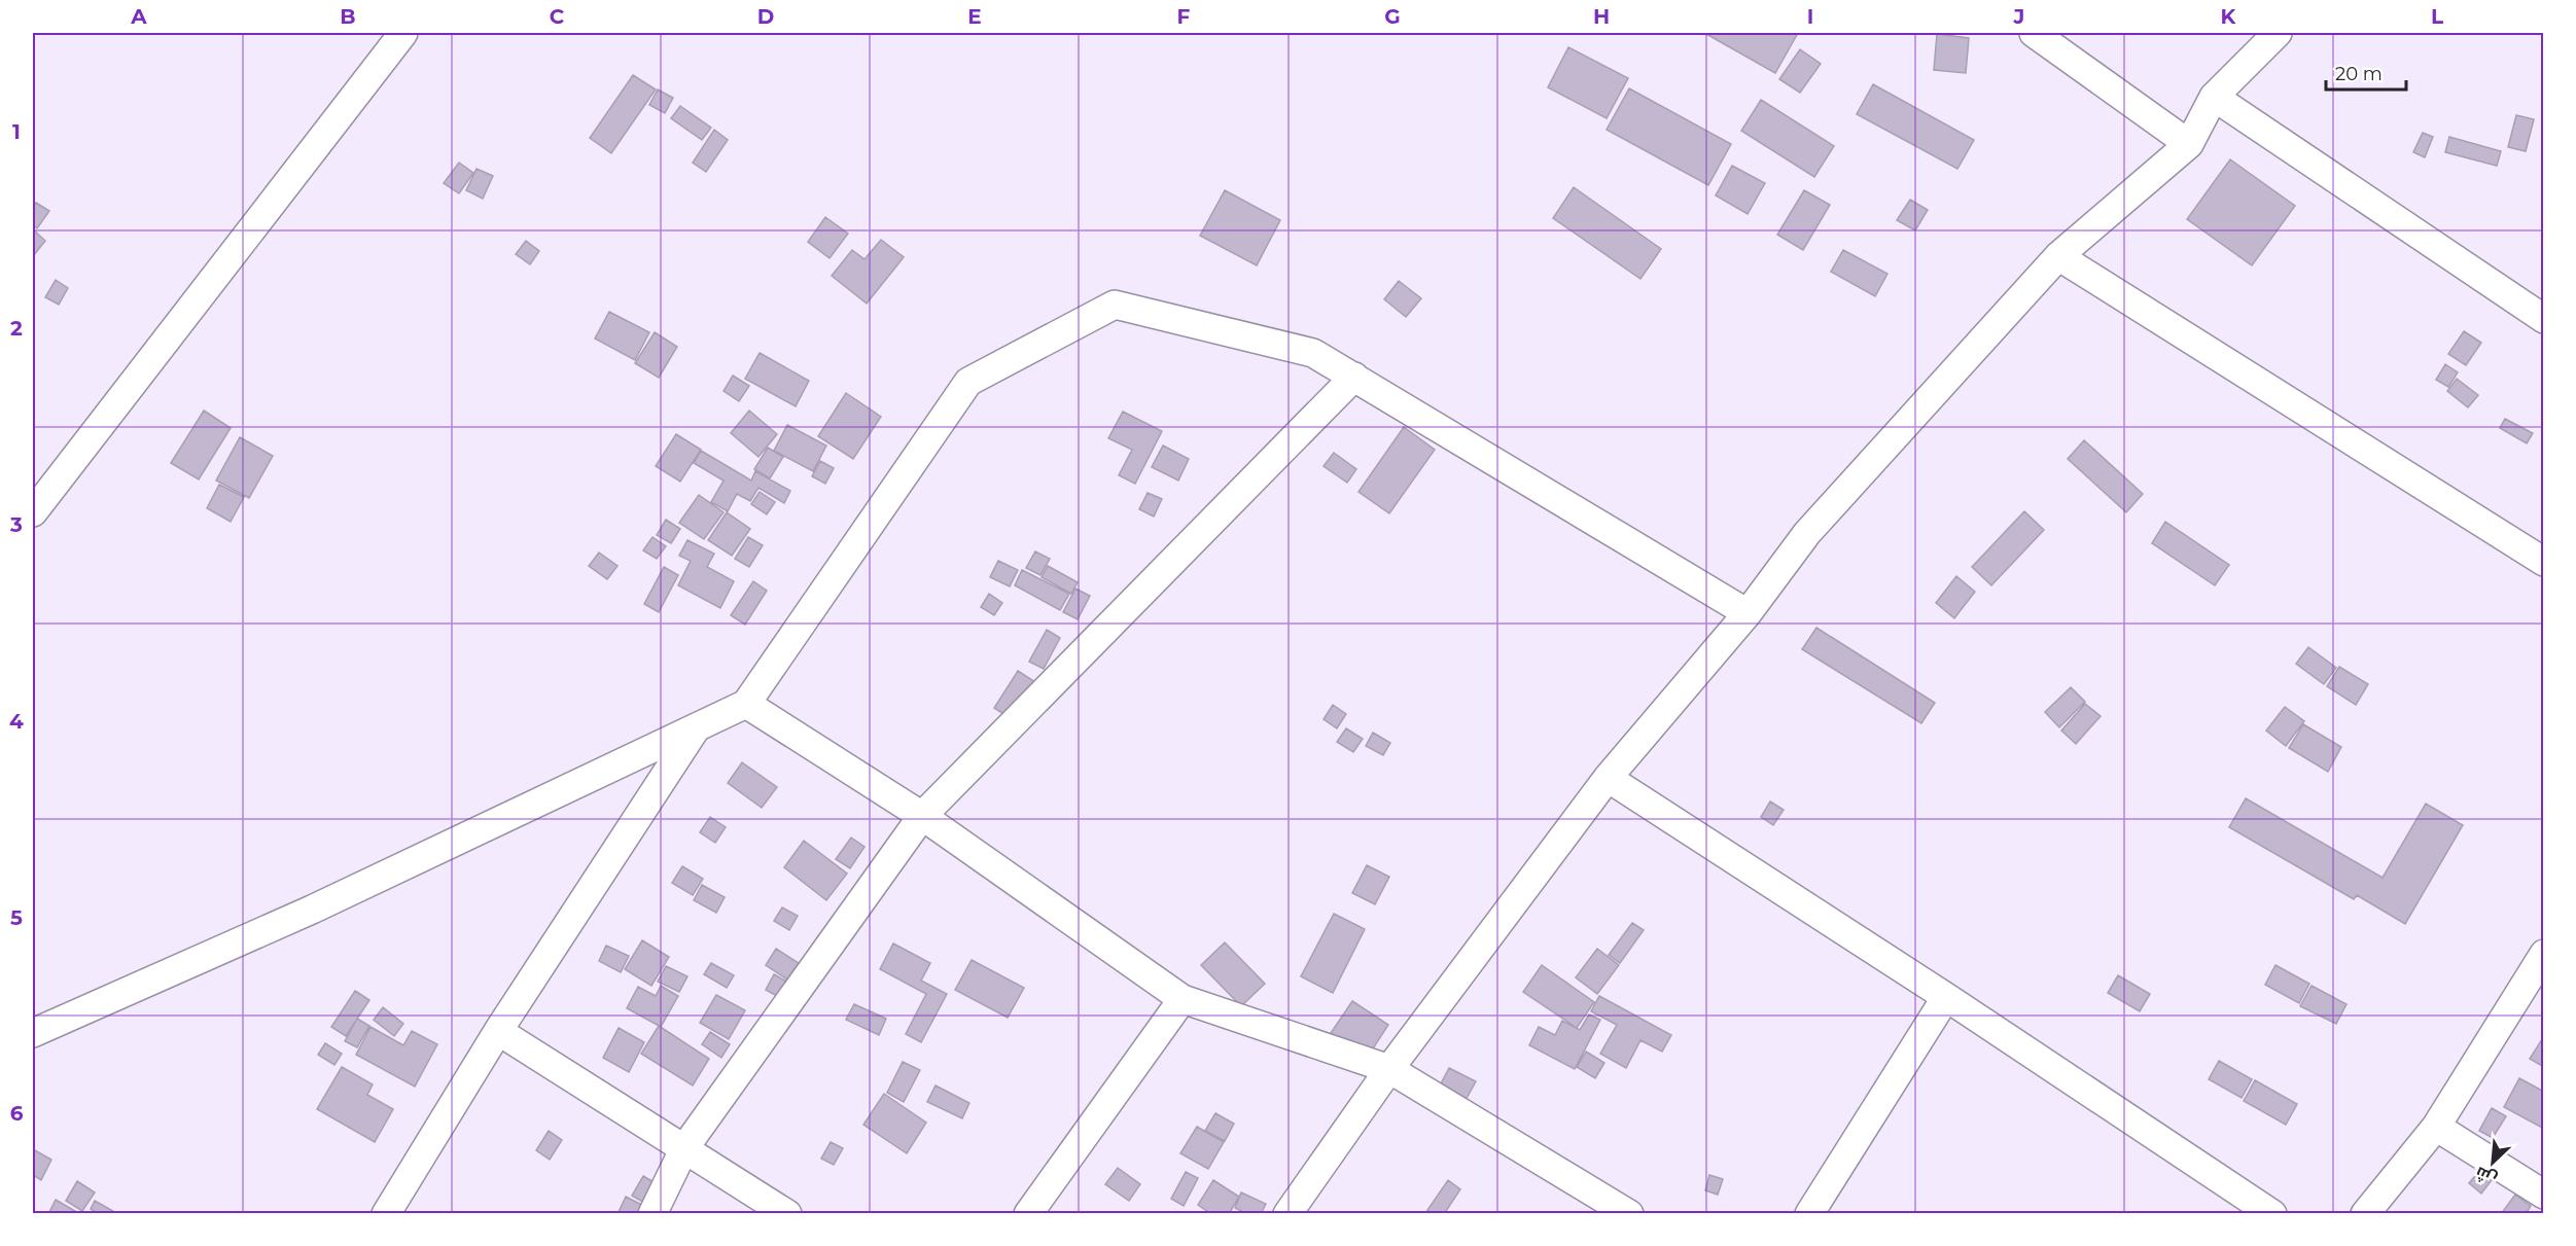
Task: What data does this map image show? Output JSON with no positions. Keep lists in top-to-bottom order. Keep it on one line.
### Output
{"scale_bar":"20 m","north":"bottom left","grid":{"columns":["A","B","C","D","E","F","G","H","I","J","K","L"],"rows":["1","2","3","4","5","6"]}}
